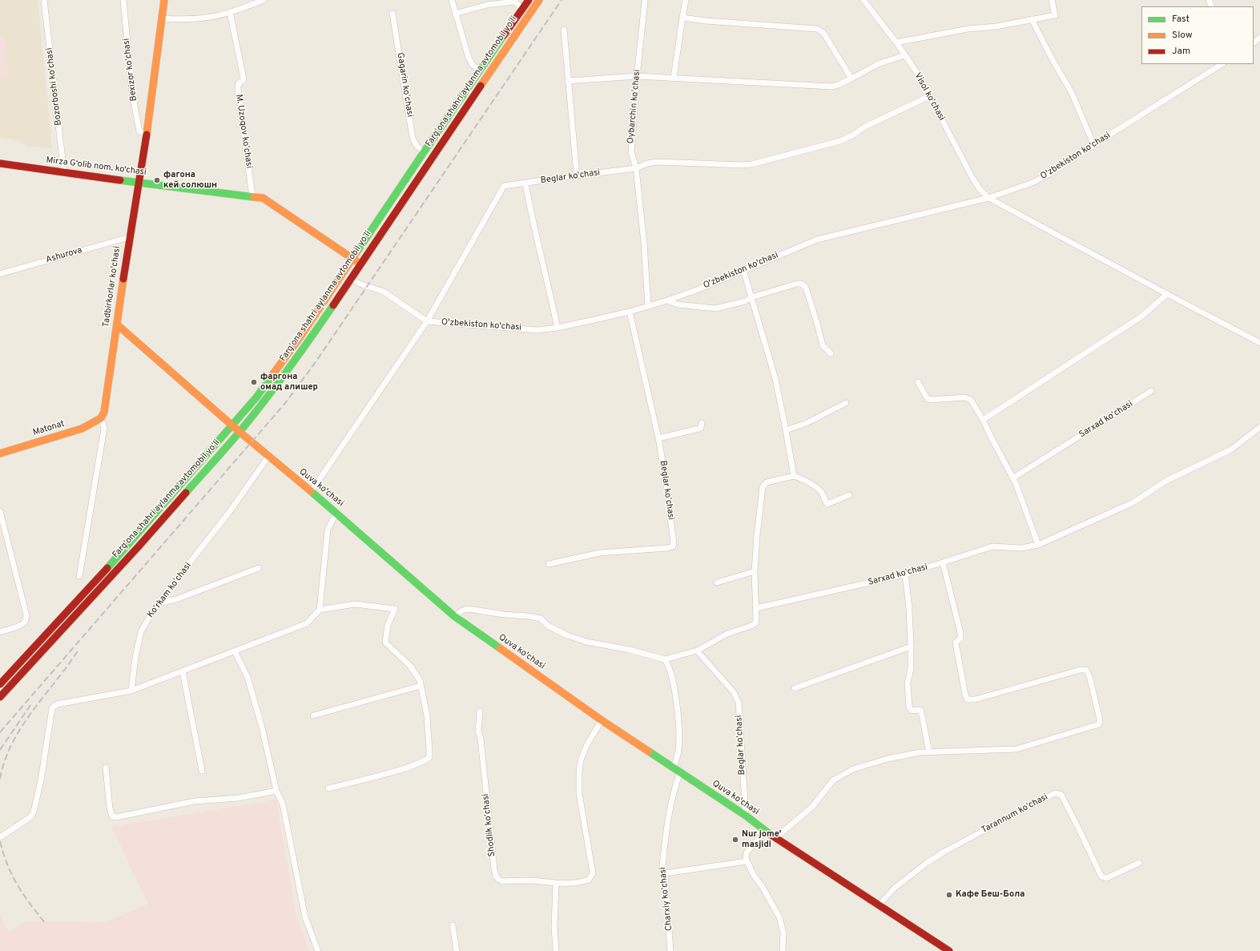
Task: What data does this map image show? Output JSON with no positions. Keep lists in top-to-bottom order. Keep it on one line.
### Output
{"streets":{"main road":["Fargʻona shahri aylanma avtomobil yoʻli","Mirza G‘olib nom. ko‘chasi","Tadbirkorlar ko'chasi","Matonat","Quva ko'chasi"],"street":["Bexizor koʻchasi","Gagarin koʻchasi","Bozorboshi ko'chasi","Visol koʻchasi","Oybarchin koʻchasi","M. Uzoqov koʻchasi","O'zbekiston ko'chasi","Beglar koʻchasi","Ashurova","Sarxad koʻchasi","Koʻrkam koʻchasi","Tarannum koʻchasi","Shodlik koʻchasi","Charxiy koʻchasi"]},"crossings":[["Bexizor koʻchasi","Tadbirkorlar ko'chasi"],["Fargʻona shahri aylanma avtomobil yoʻli","Gagarin koʻchasi"],["Fargʻona shahri aylanma avtomobil yoʻli","Mirza G‘olib nom. ko‘chasi"],["Fargʻona shahri aylanma avtomobil yoʻli","Quva ko'chasi"],["Bozorboshi ko'chasi","Mirza G‘olib nom. ko‘chasi"],["Visol koʻchasi","O'zbekiston ko'chasi"],["Visol koʻchasi","Beglar koʻchasi"],["Oybarchin koʻchasi","O'zbekiston ko'chasi"],["Oybarchin koʻchasi","Beglar koʻchasi"],["M. Uzoqov koʻchasi","Mirza G‘olib nom. ko‘chasi"],["O'zbekiston ko'chasi","Beglar koʻchasi"],["Mirza G‘olib nom. ko‘chasi","Tadbirkorlar ko'chasi"],["Beglar koʻchasi","Quva ko'chasi"],["Ashurova","Tadbirkorlar ko'chasi"],["Tadbirkorlar ko'chasi","Matonat"],["Tadbirkorlar ko'chasi","Quva ko'chasi"],["Quva ko'chasi","Koʻrkam koʻchasi"],["Quva ko'chasi","Tarannum koʻchasi"],["Quva ko'chasi","Shodlik koʻchasi"],["Quva ko'chasi","Charxiy koʻchasi"]],"places":["фагона кей солюшн","фаргона омад алишер","Nur jome' masjidi","Кафе Беш-Бола"],"legend":["Fast","Slow","Jam"]}
